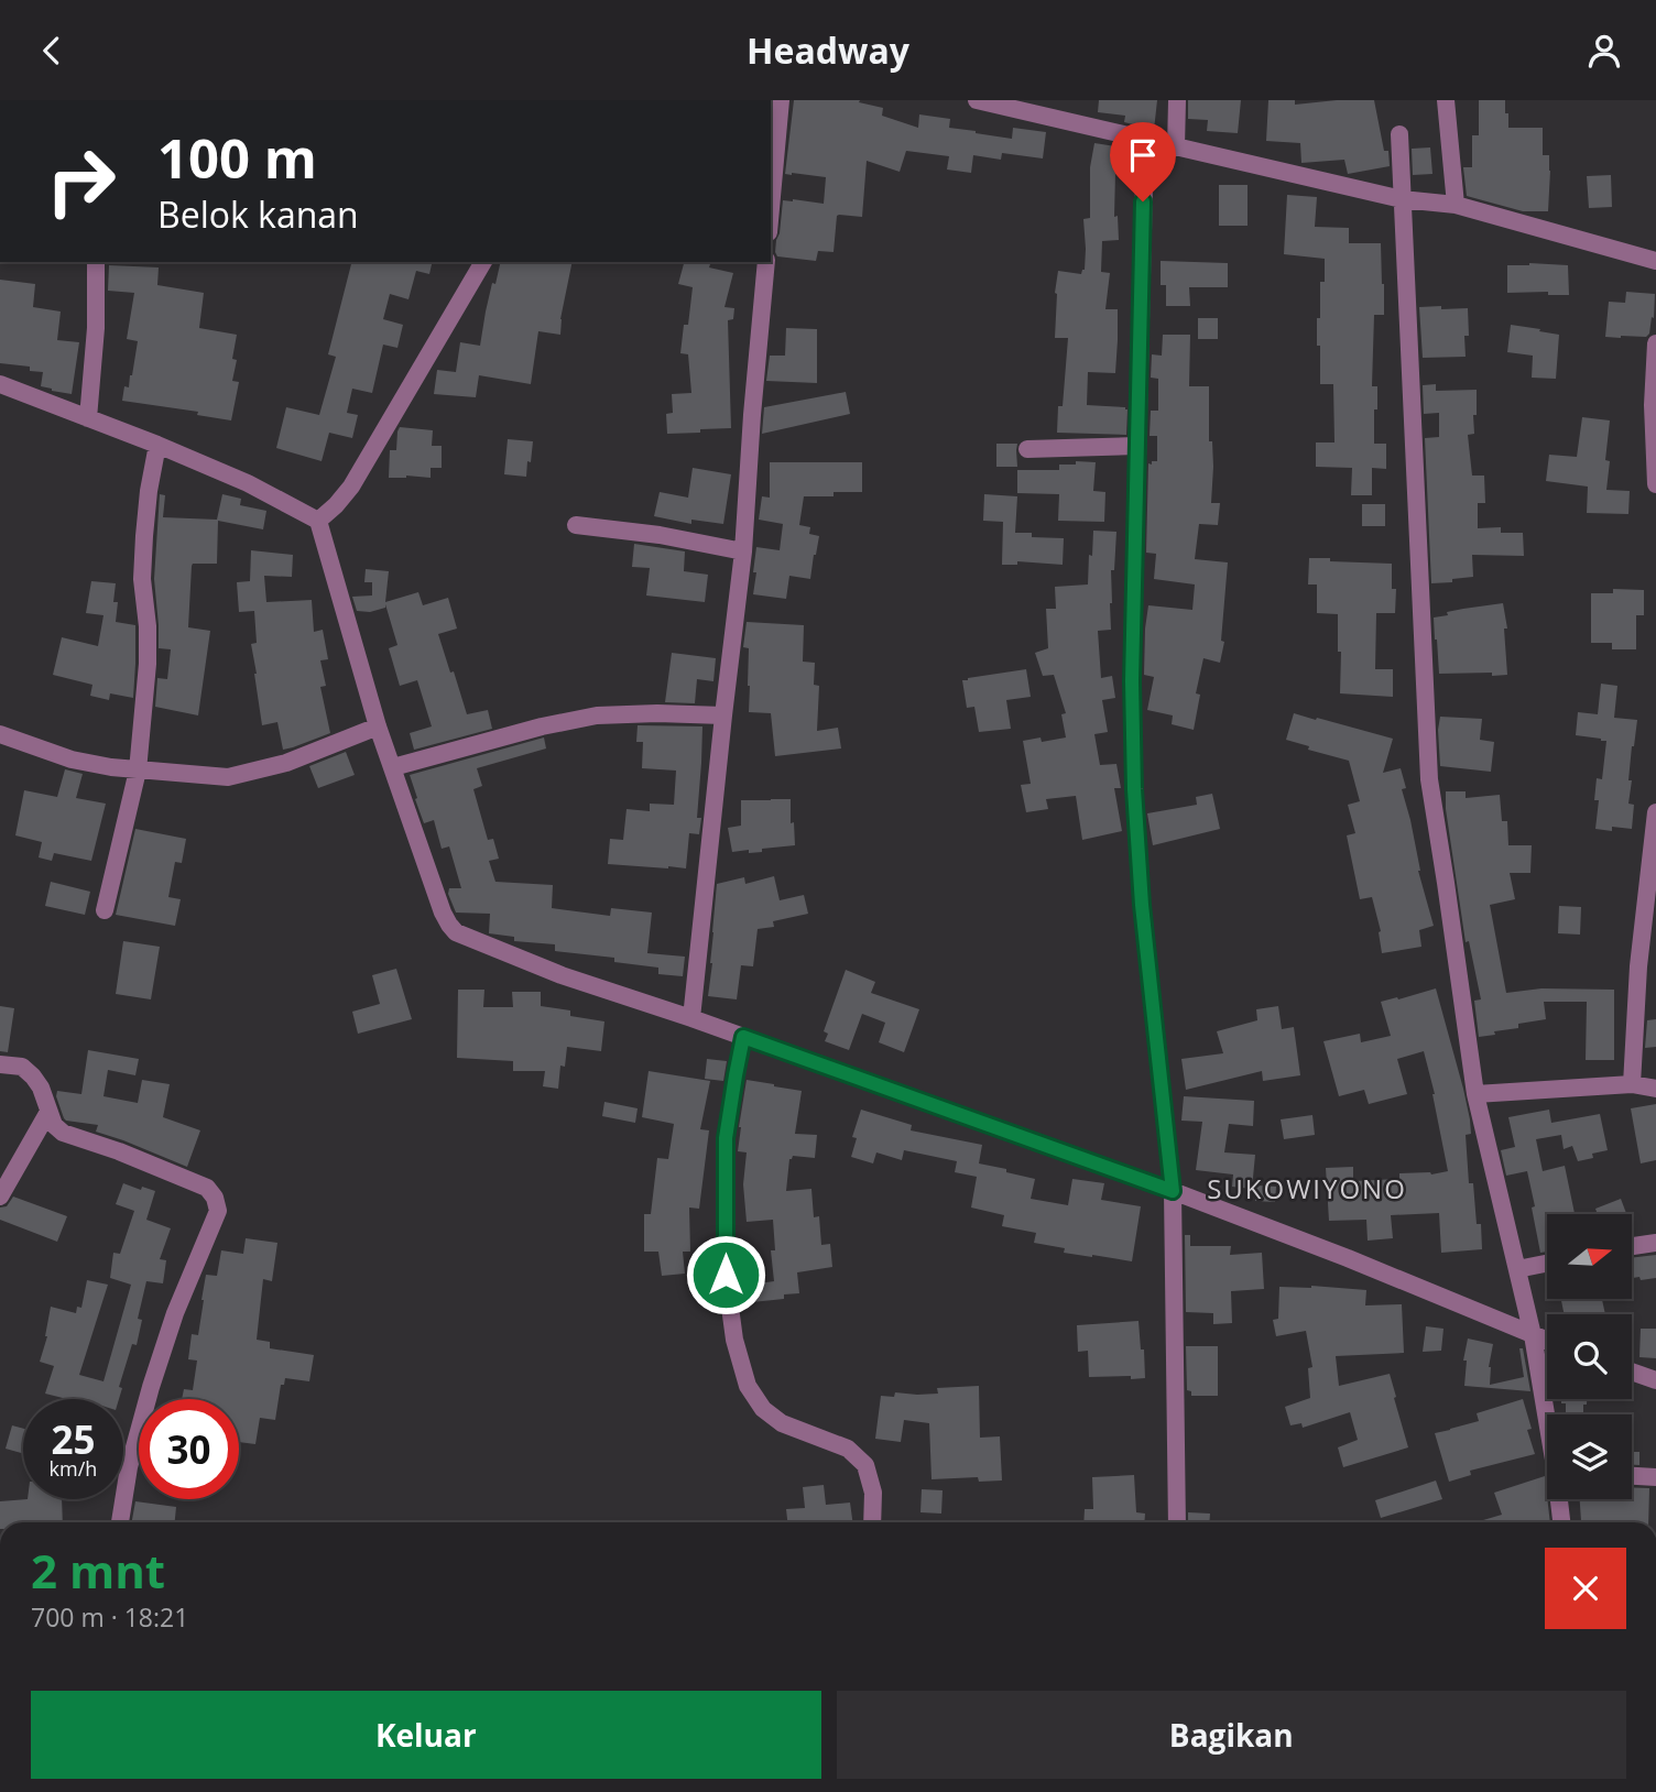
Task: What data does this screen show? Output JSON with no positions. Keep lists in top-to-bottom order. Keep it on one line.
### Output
{"districts":["SUKOWIYONO"],"north":"right","page":{"header":"Headway","turn":["100 m","Belok kanan"],"speed":"25 km/h","limit":"30","heading":["2 mnt","700 m · 18:21"],"buttons":["Keluar","Bagikan"]}}
